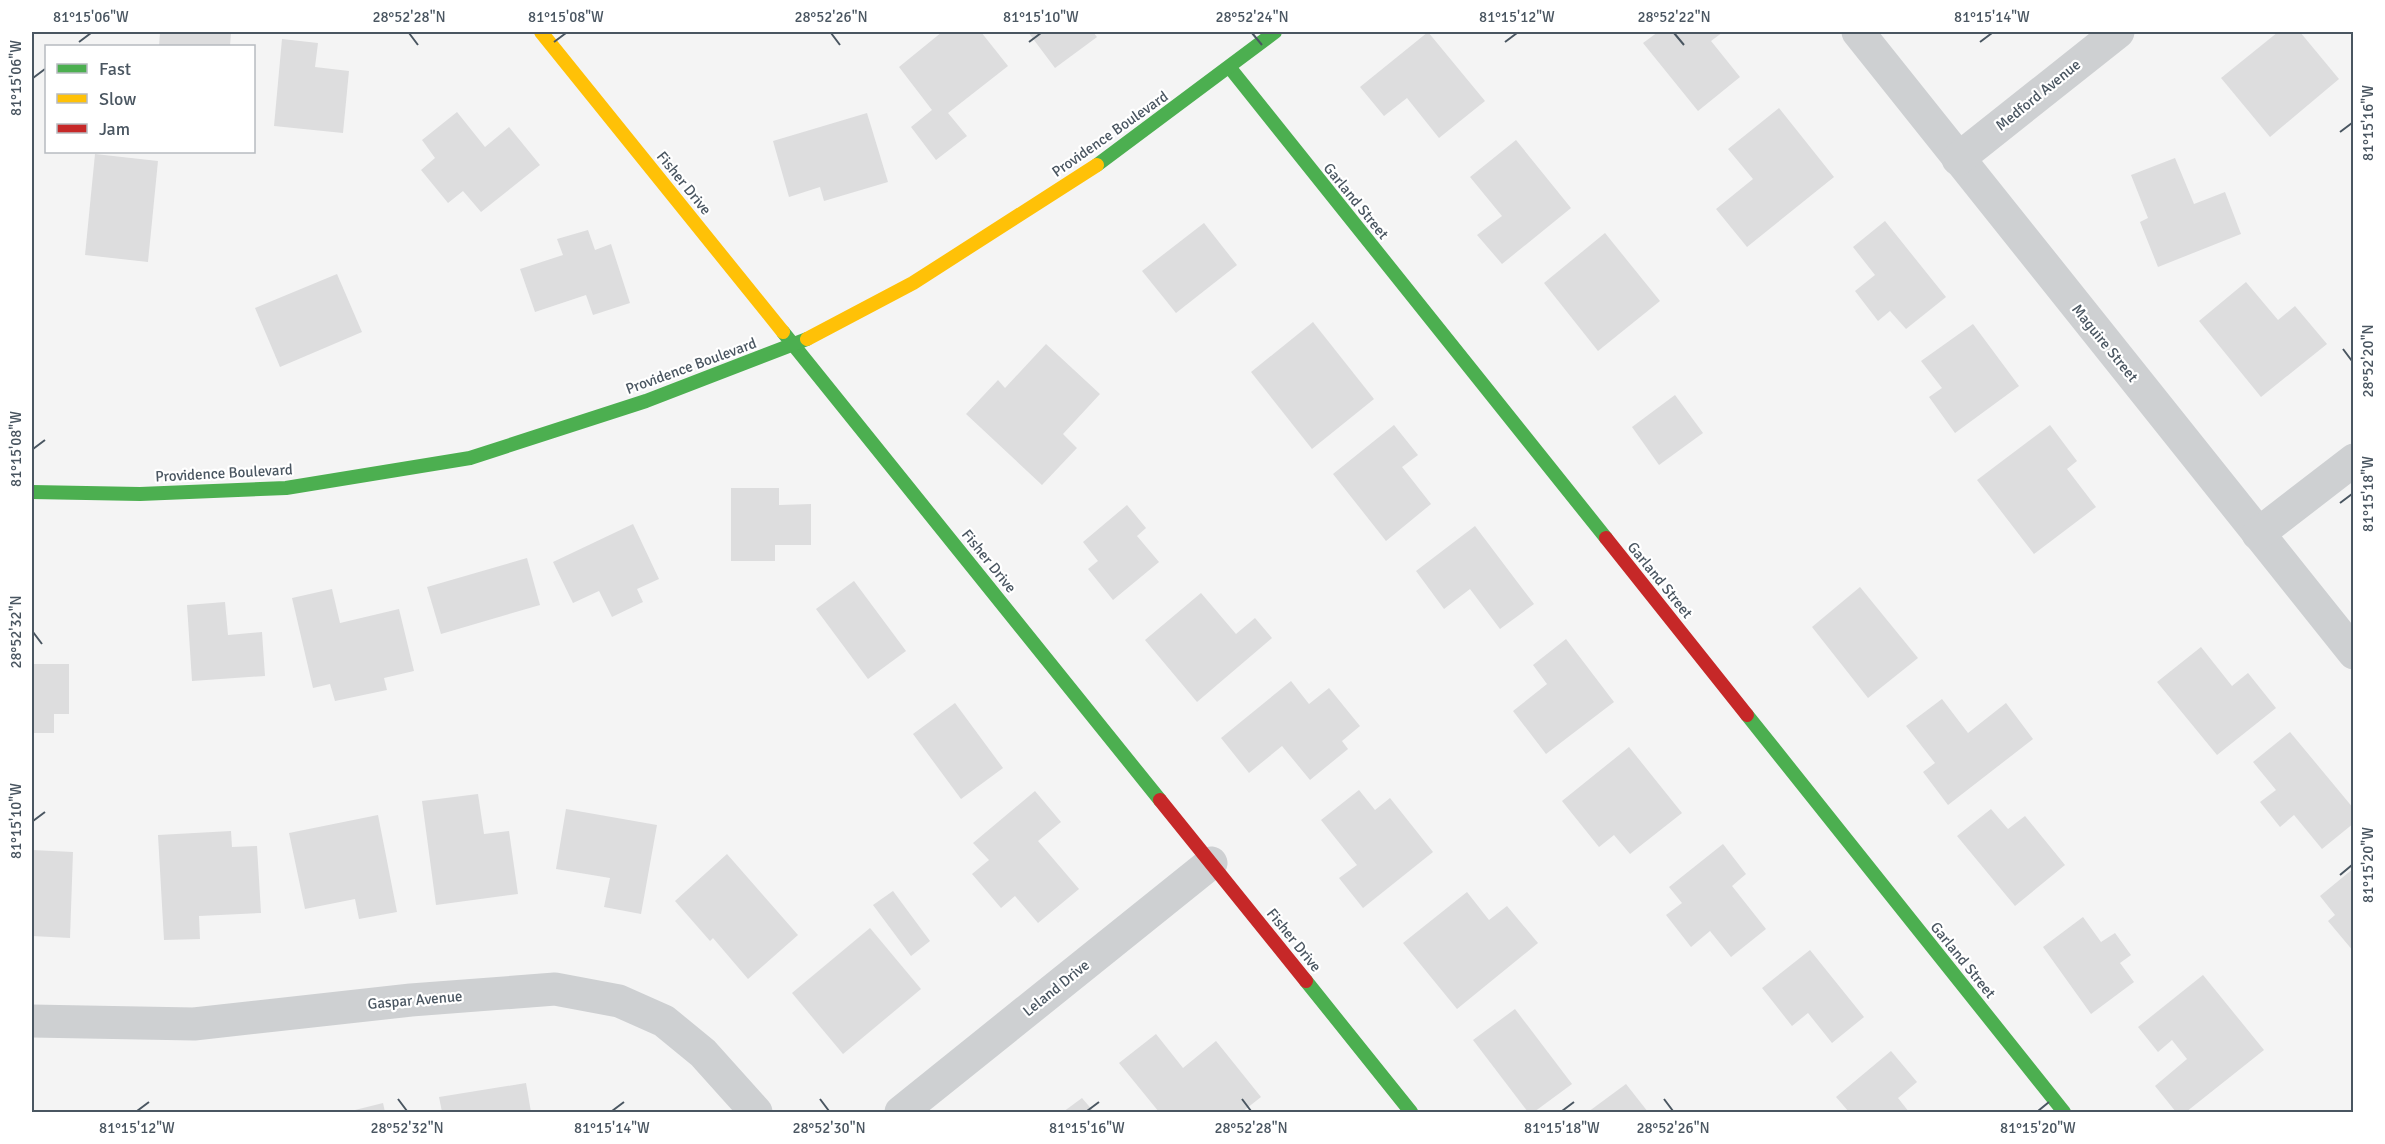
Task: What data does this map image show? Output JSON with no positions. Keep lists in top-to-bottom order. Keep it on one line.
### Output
{"streets":{"street":["Medford Avenue","Providence Boulevard","Fisher Drive","Garland Street","Maguire Street","Leland Drive","Gaspar Avenue"]},"crossings":[["Medford Avenue","Maguire Street"],["Providence Boulevard","Fisher Drive"],["Providence Boulevard","Garland Street"],["Fisher Drive","Leland Drive"]],"legend":["Fast","Slow","Jam"],"coordinates":["81°15'06\"W","28°52'28\"N","81°15'08\"W","28°52'26\"N","81°15'10\"W","28°52'24\"N","81°15'12\"W","28°52'22\"N","81°15'14\"W","81°15'16\"W","28°52'20\"N","81°15'18\"W","28°52'32\"N","81°15'20\"W","28°52'30\"N"]}
